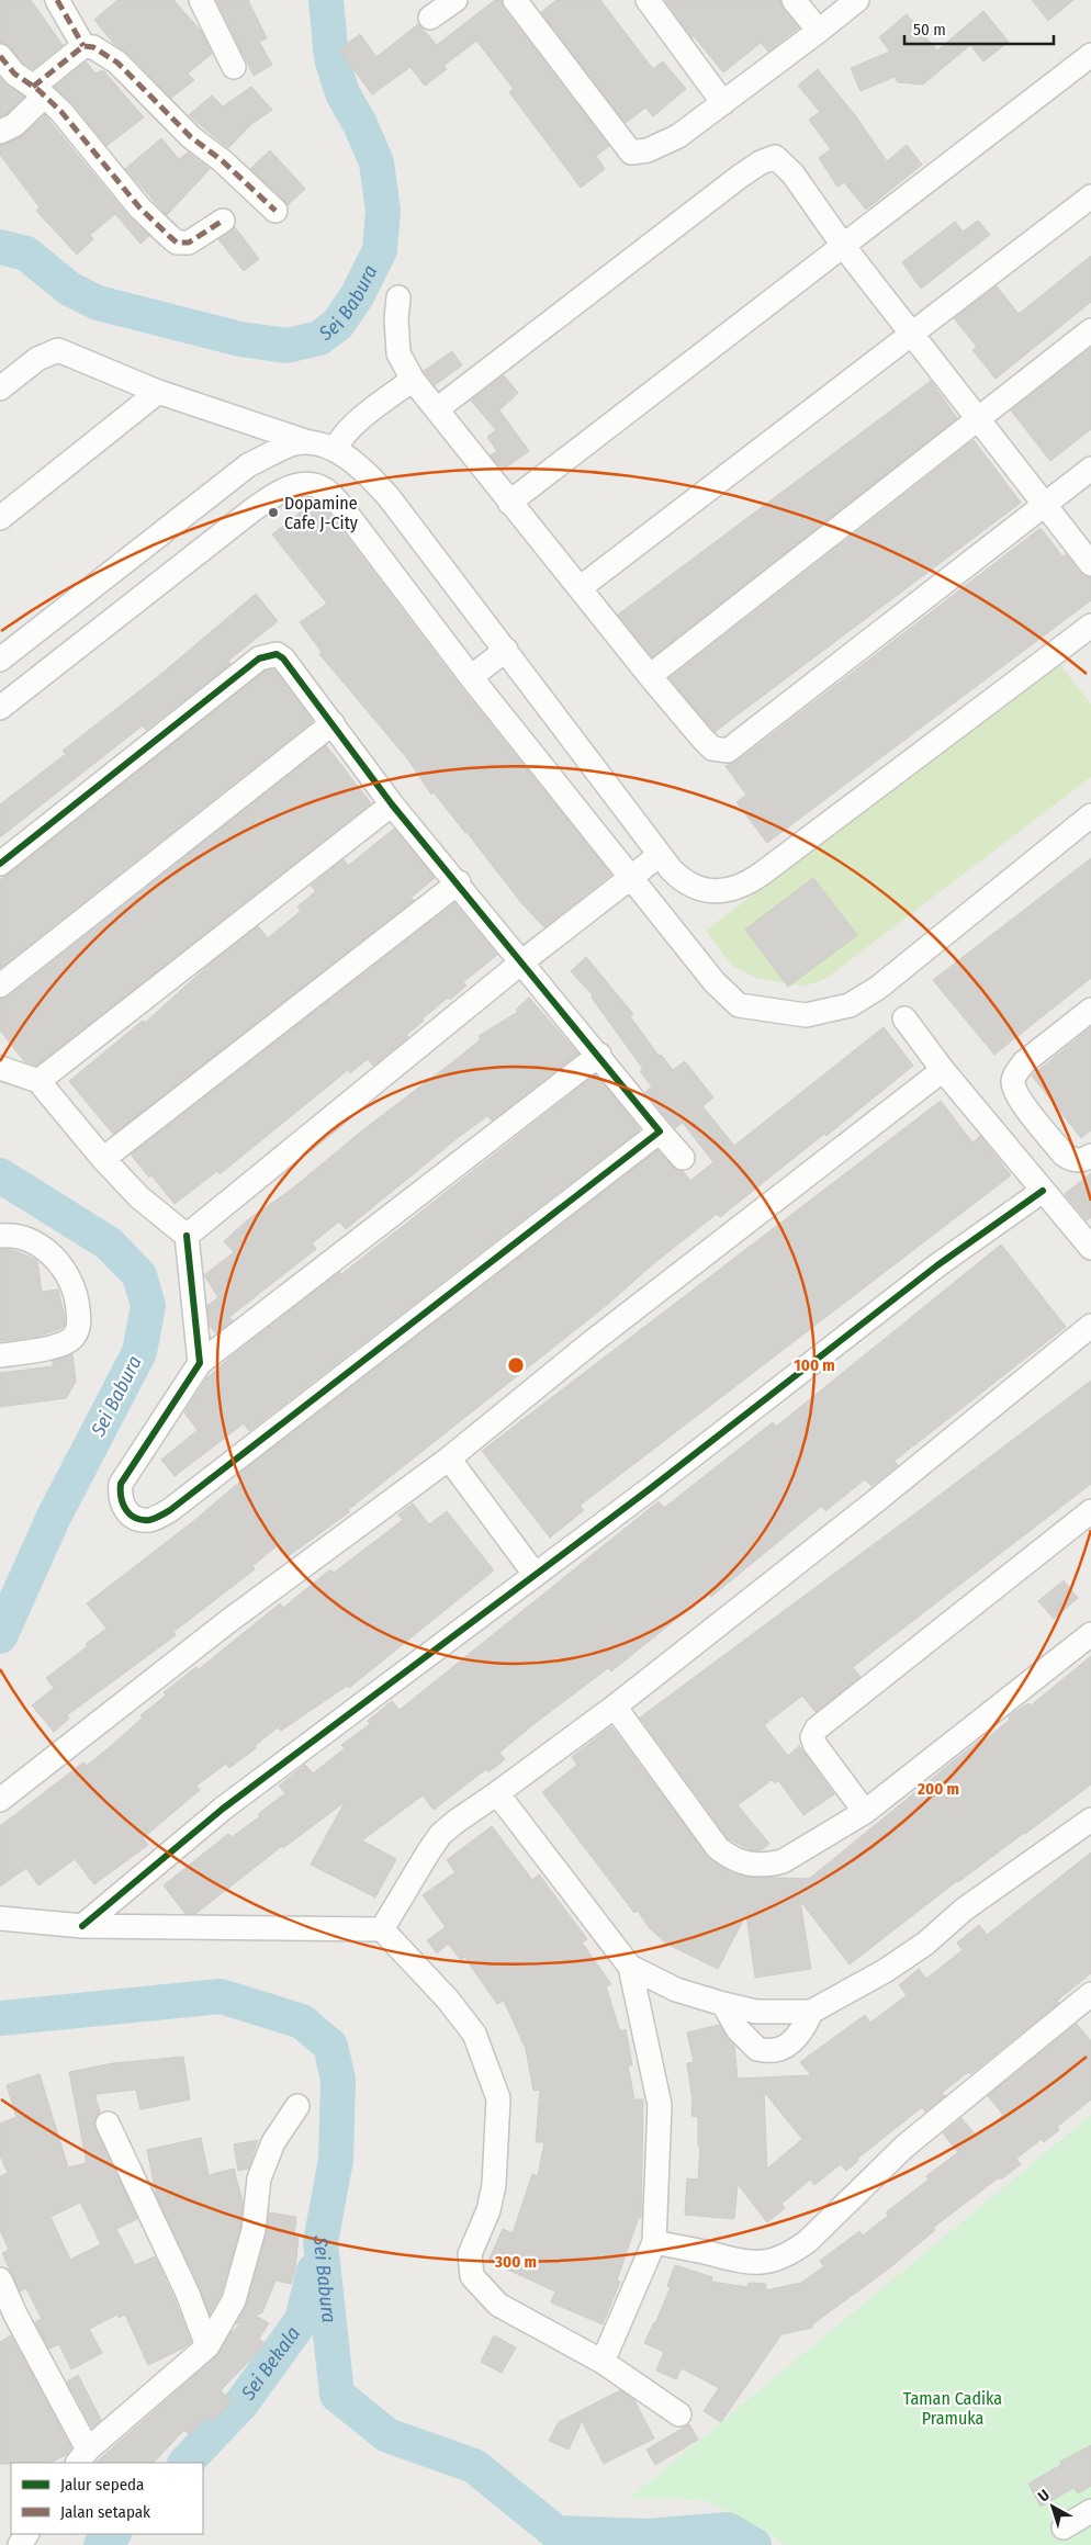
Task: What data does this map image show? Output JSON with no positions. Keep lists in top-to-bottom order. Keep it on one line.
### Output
{"water":["Sei Babura","Sei Bekala"],"parks":["Taman Cadika Pramuka"],"places":["Dopamine Cafe J-City"],"legend":["Jalur sepeda","Jalan setapak"],"scale_bar":"50 m","north":"top left","rings":["100 m","200 m","300 m"]}
